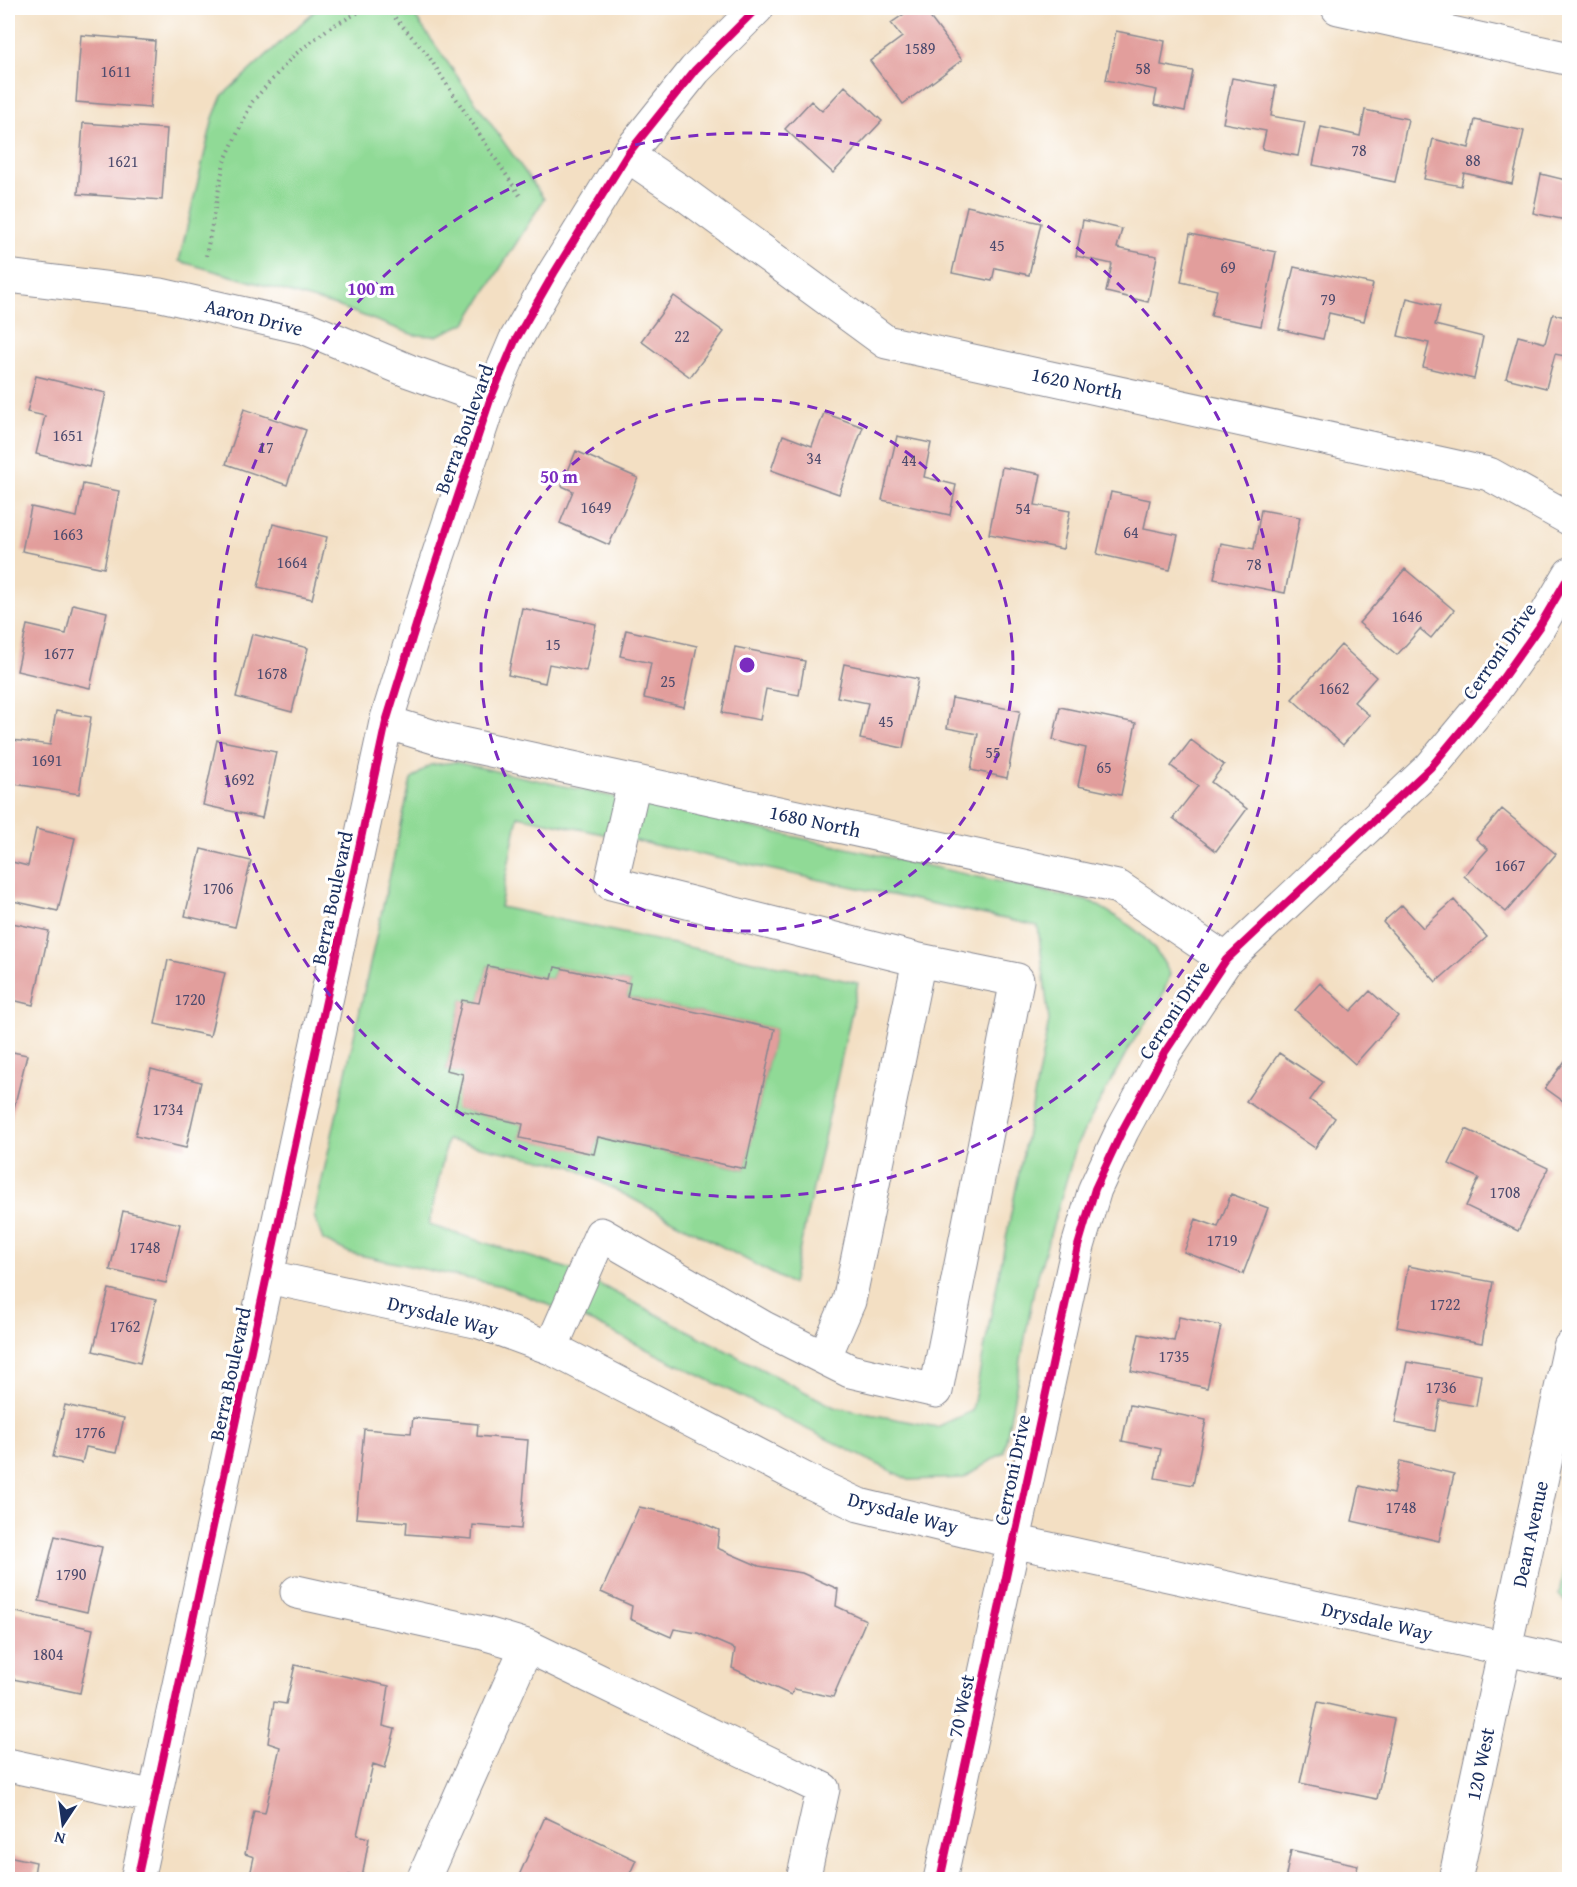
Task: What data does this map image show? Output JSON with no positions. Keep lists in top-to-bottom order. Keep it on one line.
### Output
{"streets":{"street":["Aaron Drive","1620 North","Berra Boulevard","Cerroni Drive","1680 North","Drysdale Way","Dean Avenue","70 West","120 West"]},"crossings":[["Aaron Drive","Berra Boulevard"],["1620 North","Berra Boulevard"],["Berra Boulevard","1680 North"],["Berra Boulevard","Drysdale Way"],["Cerroni Drive","1680 North"],["Cerroni Drive","Drysdale Way"],["Cerroni Drive","70 West"],["Drysdale Way","Dean Avenue"],["Drysdale Way","70 West"],["Drysdale Way","120 West"],["Dean Avenue","120 West"]],"house_numbers":["1589","58","1611","78","88","1621","45","69","79","22","1651","17","34","44","1649","54","64","1663","1664","78","1646","15","1677","1678","25","1662","45","55","1691","65","1692","1667","1706","1720","1734","1708","1719","1748","1722","1762","1735","1736","1776","1748","1790","1804"],"north":"bottom","rings":["100 m","50 m"]}
